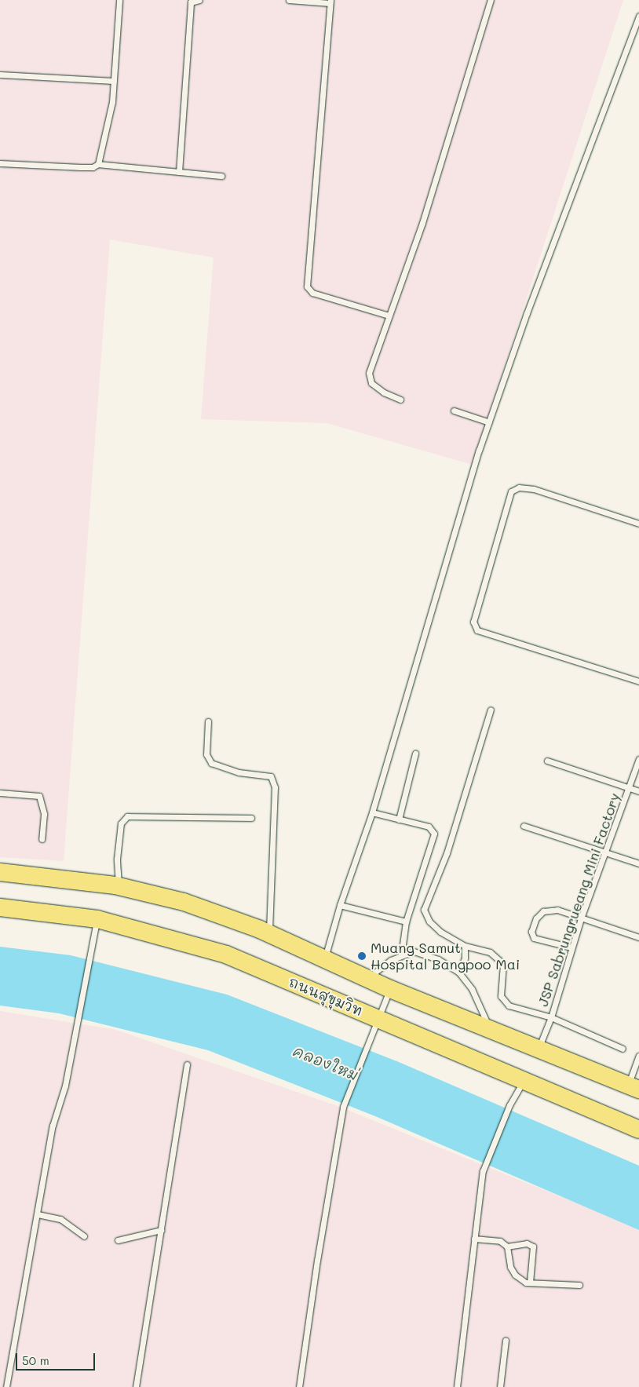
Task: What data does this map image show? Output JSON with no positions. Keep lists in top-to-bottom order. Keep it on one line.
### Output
{"streets":{"highway":["ถนนสุขุมวิท"],"lane":["JSP Sabrungrueang Mini Factory"]},"water":["คลองใหม่"],"places":["Muang Samut Hospital Bangpoo Mai"],"scale_bar":"50 m"}
